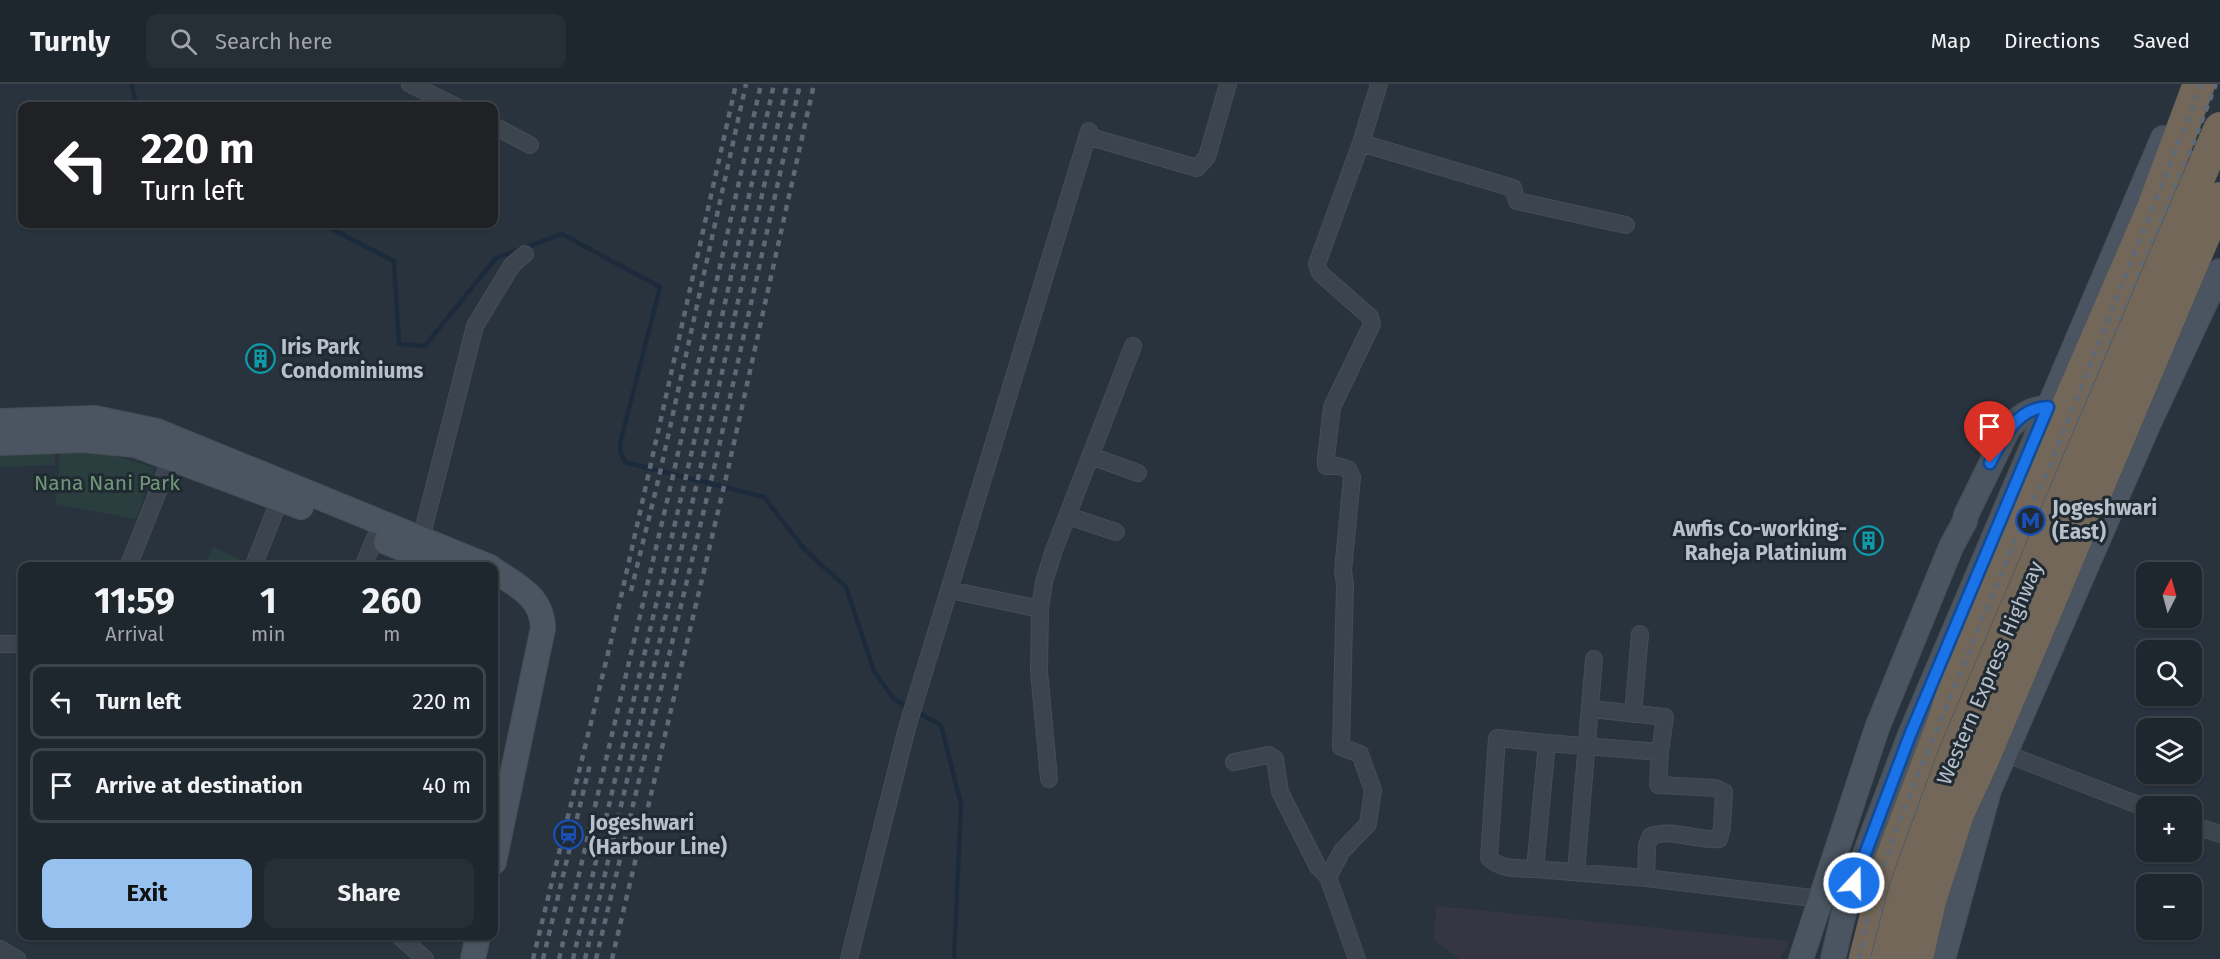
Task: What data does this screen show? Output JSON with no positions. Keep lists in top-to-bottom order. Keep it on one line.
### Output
{"streets":{"highway":["Western Express Highway"]},"parks":["Nana Nani Park"],"places":{"building":["Iris Park Condominiums","Awfis Co-working- Raheja Platinium"],"metro station":["Jogeshwari (East)"],"station":["Jogeshwari (Harbour Line)"]},"north":"top","page":{"header":"Turnly","search":"Search here","nav":["Map","Directions","Saved"],"turn":["220 m","Turn left"],"map_buttons":["+","−"],"eta":["11:59","Arrival","1","min","260","m"],"list":[{"name":"Turn left","value":"220 m"},{"name":"Arrive at destination","value":"40 m"}],"buttons":["Exit","Share"]}}
